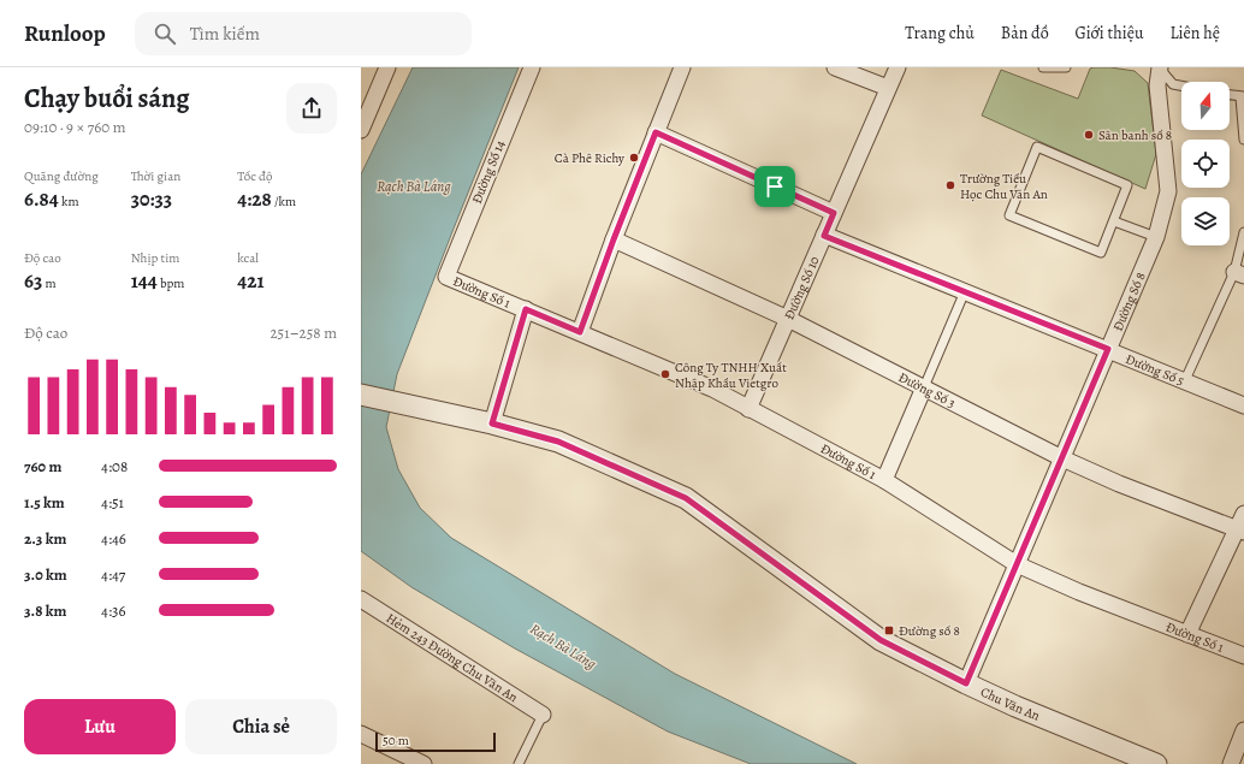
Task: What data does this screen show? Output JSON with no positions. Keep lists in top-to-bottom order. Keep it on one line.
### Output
{"streets":{"street":["Đường Số 14","Đường Số 10","Đường Số 1","Đường Số 8","Đường Số 5","Đường Số 3","Hẻm 243 Đường Chu Văn An","Chu Văn An"]},"crossings":[["Đường Số 14","Đường Số 1"],["Đường Số 10","Đường Số 1"],["Đường Số 10","Đường Số 5"],["Đường Số 10","Đường Số 3"],["Đường Số 1","Đường Số 8"],["Đường Số 8","Đường Số 5"],["Đường Số 8","Đường Số 3"],["Đường Số 8","Chu Văn An"]],"water":["Rạch Bà Láng"],"places":{"other":["Sân banh số 8","Cà Phê Richy","Trường Tiểu Học Chu Văn An","Công Ty TNHH Xuất Nhập Khẩu Vietgro"],"transit":["Đường số 8"]},"scale_bar":"50 m","north":"top","page":{"header":"Runloop","search":"Tìm kiếm","nav":["Trang chủ","Bản đồ","Giới thiệu","Liên hệ"],"heading":["Chạy buổi sáng","09:10 · 9 × 760 m"],"stats":[["Quãng đường","6.84 km"],["Thời gian","30:33"],["Tốc độ","4:28 /km"],["Độ cao","63 m"],["Nhịp tim","144 bpm"],["kcal","421"]],"chart":["Độ cao","251–258 m"],"list":[{"name":"760 m","note":"4:08"},{"name":"1.5 km","note":"4:51"},{"name":"2.3 km","note":"4:46"},{"name":"3.0 km","note":"4:47"},{"name":"3.8 km","note":"4:36"}],"buttons":["Lưu","Chia sẻ"],"scale":"50 m"}}
